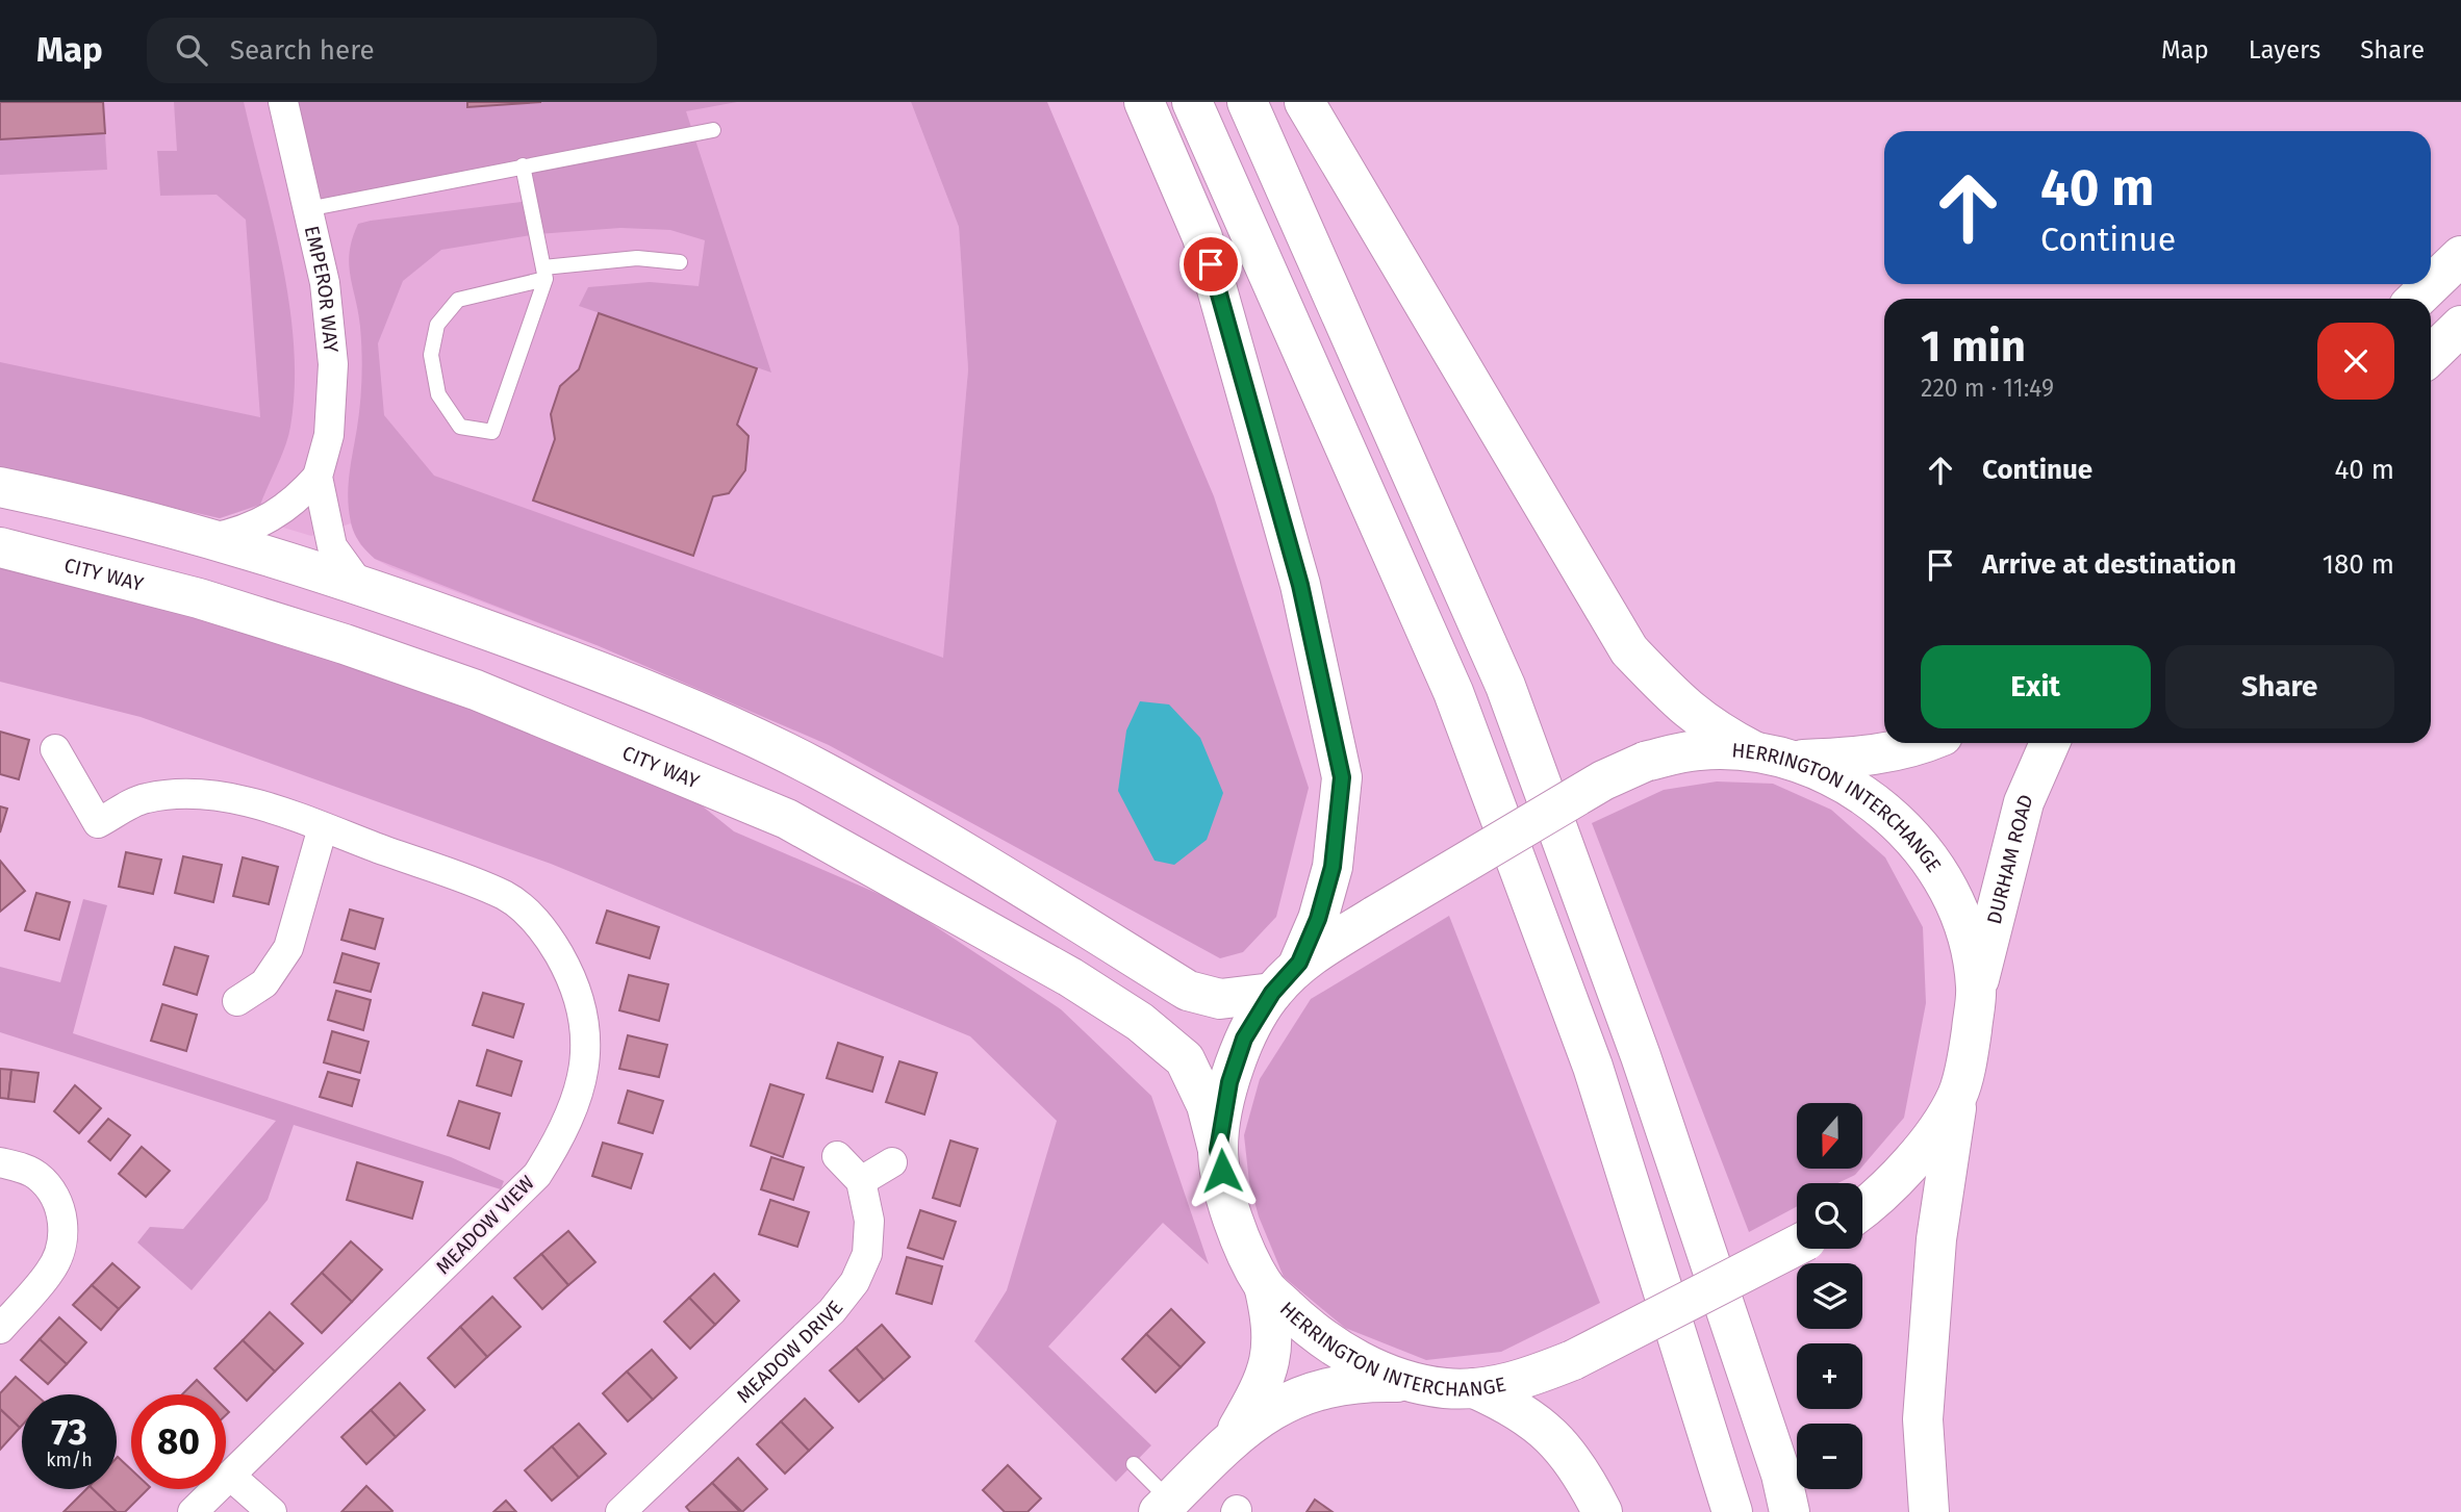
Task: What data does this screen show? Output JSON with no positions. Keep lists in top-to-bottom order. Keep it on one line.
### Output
{"streets":{"main road":["CITY WAY","HERRINGTON INTERCHANGE","DURHAM ROAD"],"street":["EMPEROR WAY","MEADOW VIEW","MEADOW DRIVE"]},"crossings":[["CITY WAY","HERRINGTON INTERCHANGE"],["HERRINGTON INTERCHANGE","DURHAM ROAD"]],"north":"bottom","page":{"header":"Map","search":"Search here","nav":["Map","Layers","Share"],"turn":["40 m","Continue"],"heading":["1 min","220 m · 11:49"],"list":[{"name":"Continue","value":"40 m"},{"name":"Arrive at destination","value":"180 m"}],"buttons":["Exit","Share"],"map_buttons":["+","−"],"speed":"73 km/h","limit":"80"}}
